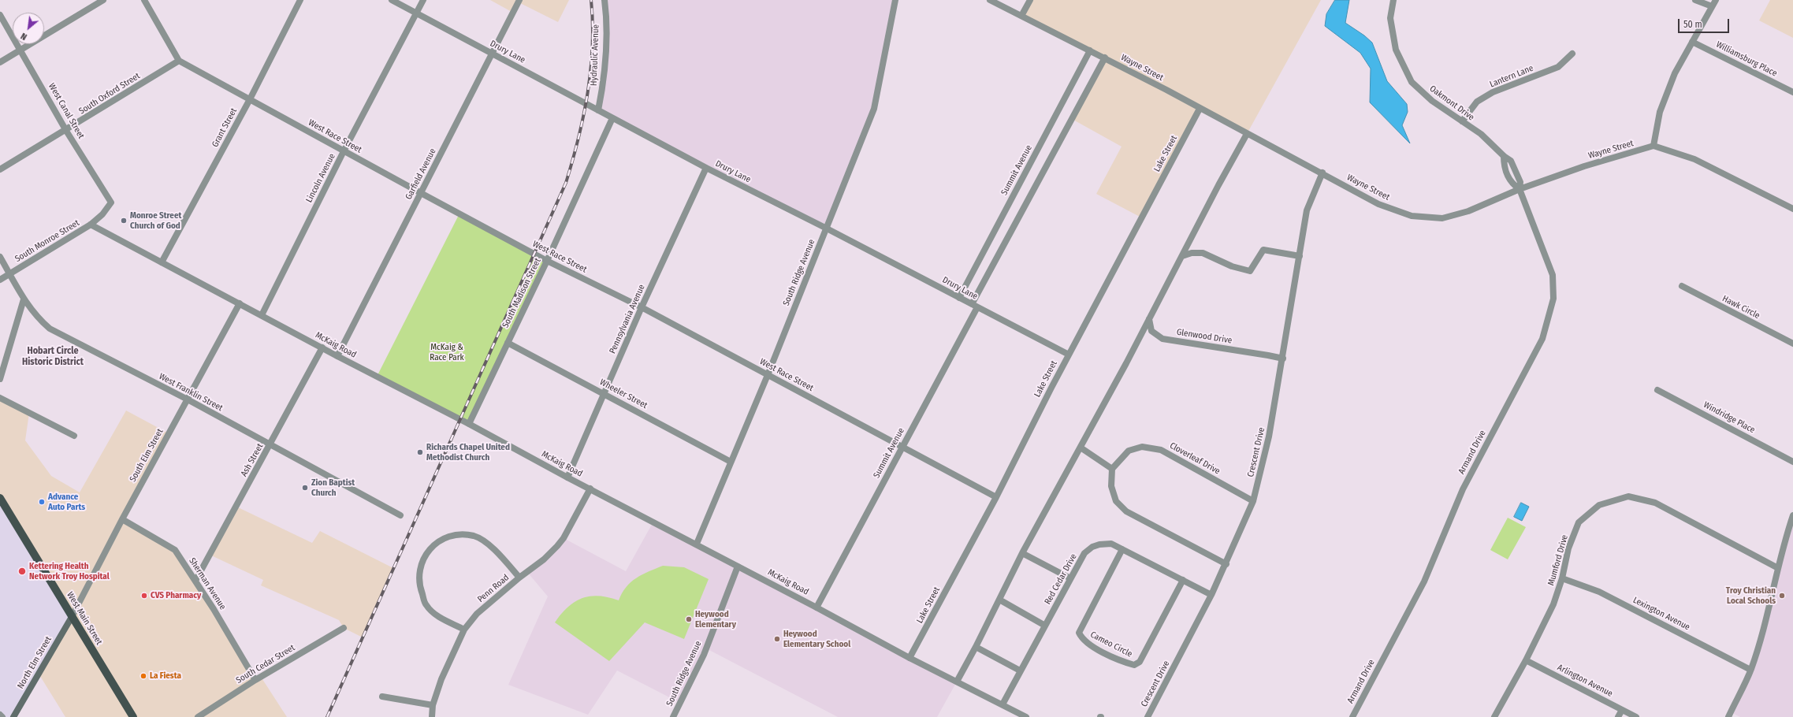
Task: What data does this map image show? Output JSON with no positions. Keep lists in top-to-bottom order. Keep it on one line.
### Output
{"streets":{"main road":["West Main Street","North Elm Street"],"street":["Drury Lane","Hydraulic Avenue","Williamsburg Place","Wayne Street","Lantern Lane","South Oxford Street","Oakmont Drive","West Canal Street","Grant Street","West Race Street","Lake Street","Summit Avenue","Garfield Avenue","Lincoln Avenue","South Monroe Street","South Ridge Avenue","South Madison Street","Hawk Circle","Pennsylvania Avenue","Glenwood Drive","McKaig Road","West Franklin Street","Wheeler Street","Windridge Place","Crescent Drive","Armand Drive","South Elm Street","Cloverleaf Drive","Ash Street","Mumford Drive","Red Cedar Drive","Sherman Avenue","Penn Road","Lexington Avenue","Cameo Circle","South Cedar Street","Arlington Avenue"]},"crossings":[["Drury Lane","Hydraulic Avenue"],["Drury Lane","Lake Street"],["Drury Lane","Summit Avenue"],["Drury Lane","Garfield Avenue"],["Drury Lane","Lincoln Avenue"],["Drury Lane","South Ridge Avenue"],["Drury Lane","South Madison Street"],["Drury Lane","Pennsylvania Avenue"],["Wayne Street","Oakmont Drive"],["Wayne Street","Lake Street"],["Wayne Street","Summit Avenue"],["Wayne Street","Crescent Drive"],["Wayne Street","Armand Drive"],["Lantern Lane","Oakmont Drive"],["South Oxford Street","West Canal Street"],["South Oxford Street","West Race Street"],["Oakmont Drive","Armand Drive"],["West Canal Street","South Monroe Street"],["Grant Street","West Race Street"],["Grant Street","McKaig Road"],["West Race Street","Lake Street"],["West Race Street","Summit Avenue"],["West Race Street","Garfield Avenue"],["West Race Street","Lincoln Avenue"],["West Race Street","South Ridge Avenue"],["West Race Street","South Madison Street"],["West Race Street","Pennsylvania Avenue"],["Lake Street","McKaig Road"],["Summit Avenue","McKaig Road"],["Garfield Avenue","McKaig Road"],["Lincoln Avenue","McKaig Road"],["South Monroe Street","McKaig Road"],["South Monroe Street","West Franklin Street"],["South Ridge Avenue","McKaig Road"],["South Ridge Avenue","Wheeler Street"],["South Madison Street","McKaig Road"],["South Madison Street","Wheeler Street"],["Pennsylvania Avenue","McKaig Road"],["Pennsylvania Avenue","Wheeler Street"],["Glenwood Drive","Crescent Drive"],["McKaig Road","South Elm Street"],["McKaig Road","Ash Street"],["McKaig Road","Red Cedar Drive"],["McKaig Road","Penn Road"],["West Franklin Street","South Elm Street"],["West Franklin Street","Ash Street"],["Crescent Drive","Cloverleaf Drive"],["Crescent Drive","Red Cedar Drive"],["South Elm Street","Sherman Avenue"],["South Elm Street","West Main Street"],["South Elm Street","North Elm Street"],["Ash Street","Sherman Avenue"],["Mumford Drive","Lexington Avenue"],["Mumford Drive","Arlington Avenue"],["Red Cedar Drive","Cameo Circle"],["Sherman Avenue","South Cedar Street"],["West Main Street","North Elm Street"]],"districts":["Hobart Circle Historic District"],"parks":["McKaig & Race Park"],"places":["Monroe Street Church of God","Richards Chapel United Methodist Church","Zion Baptist Church","Advance Auto Parts","Kettering Health Network Troy Hospital","CVS Pharmacy","Troy Christian Local Schools","Heywood Elementary","Heywood Elementary School","La Fiesta"],"scale_bar":"50 m","north":"bottom left"}
